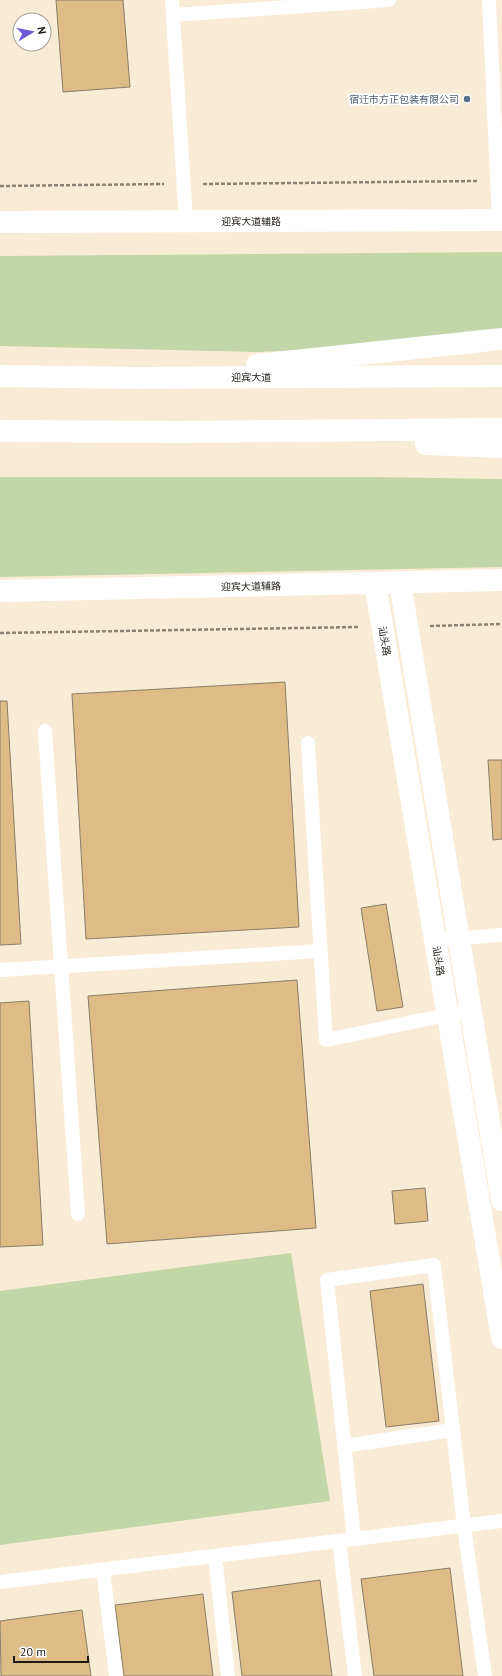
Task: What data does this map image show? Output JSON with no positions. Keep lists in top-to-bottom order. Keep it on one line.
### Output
{"streets":{"main road":["迎宾大道辅路","迎宾大道","汕头路"]},"crossings":[["迎宾大道辅路","汕头路"]],"places":["宿迁市方正包装有限公司"],"scale_bar":"20 m","north":"right"}
